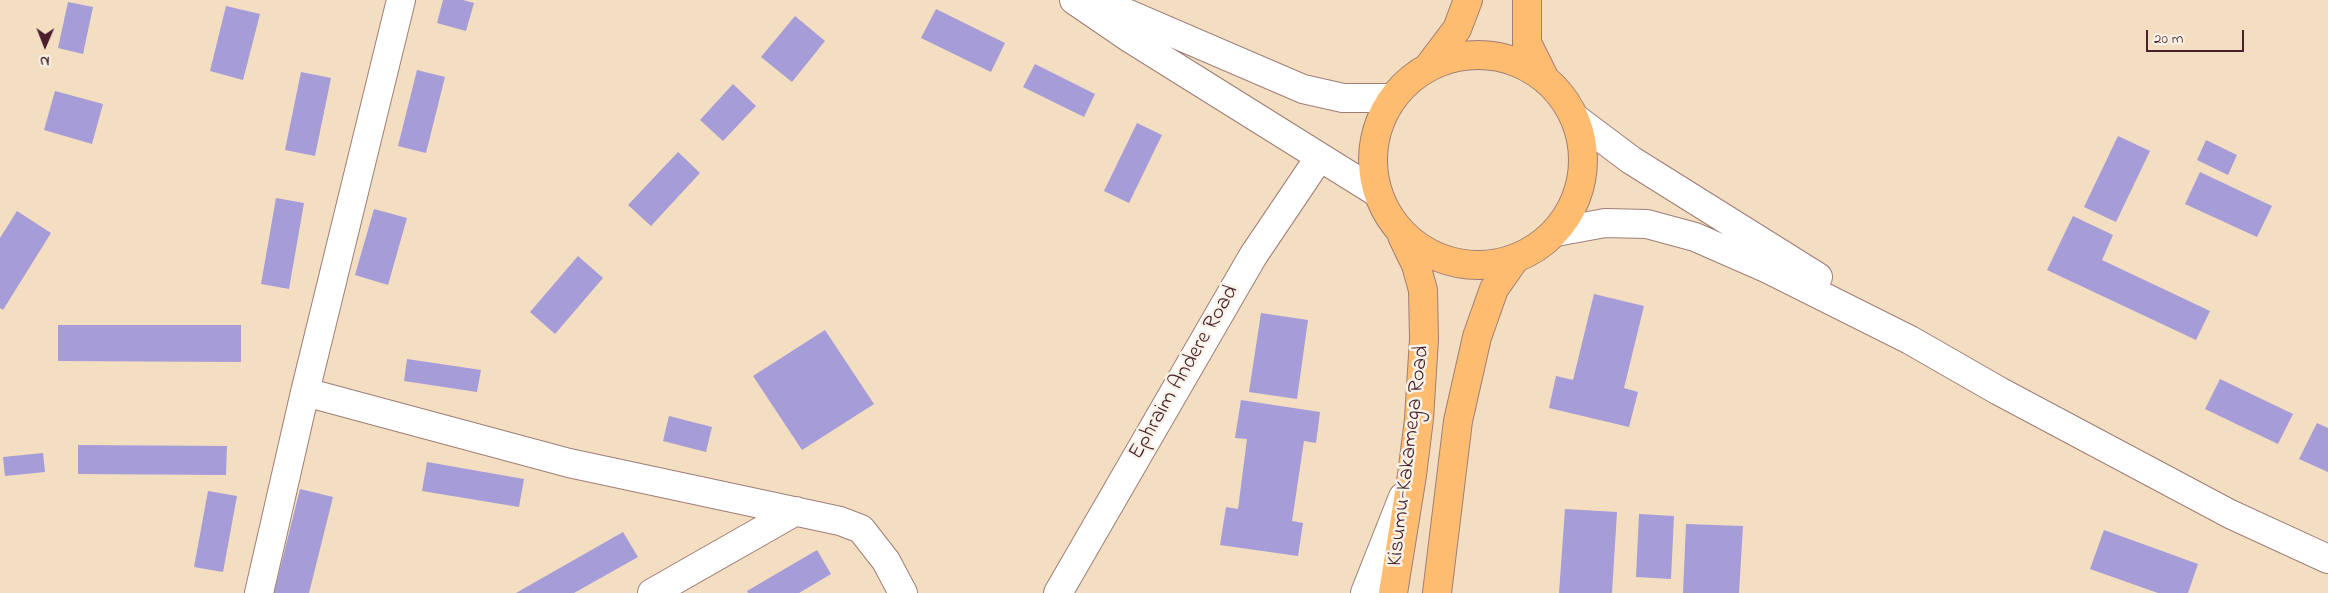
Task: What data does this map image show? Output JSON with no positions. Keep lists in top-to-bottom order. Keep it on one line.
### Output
{"streets":{"highway":["Kisumu-Kakamega Road"],"street":["Ephraim Andere Road"]},"scale_bar":"20 m","north":"bottom"}
